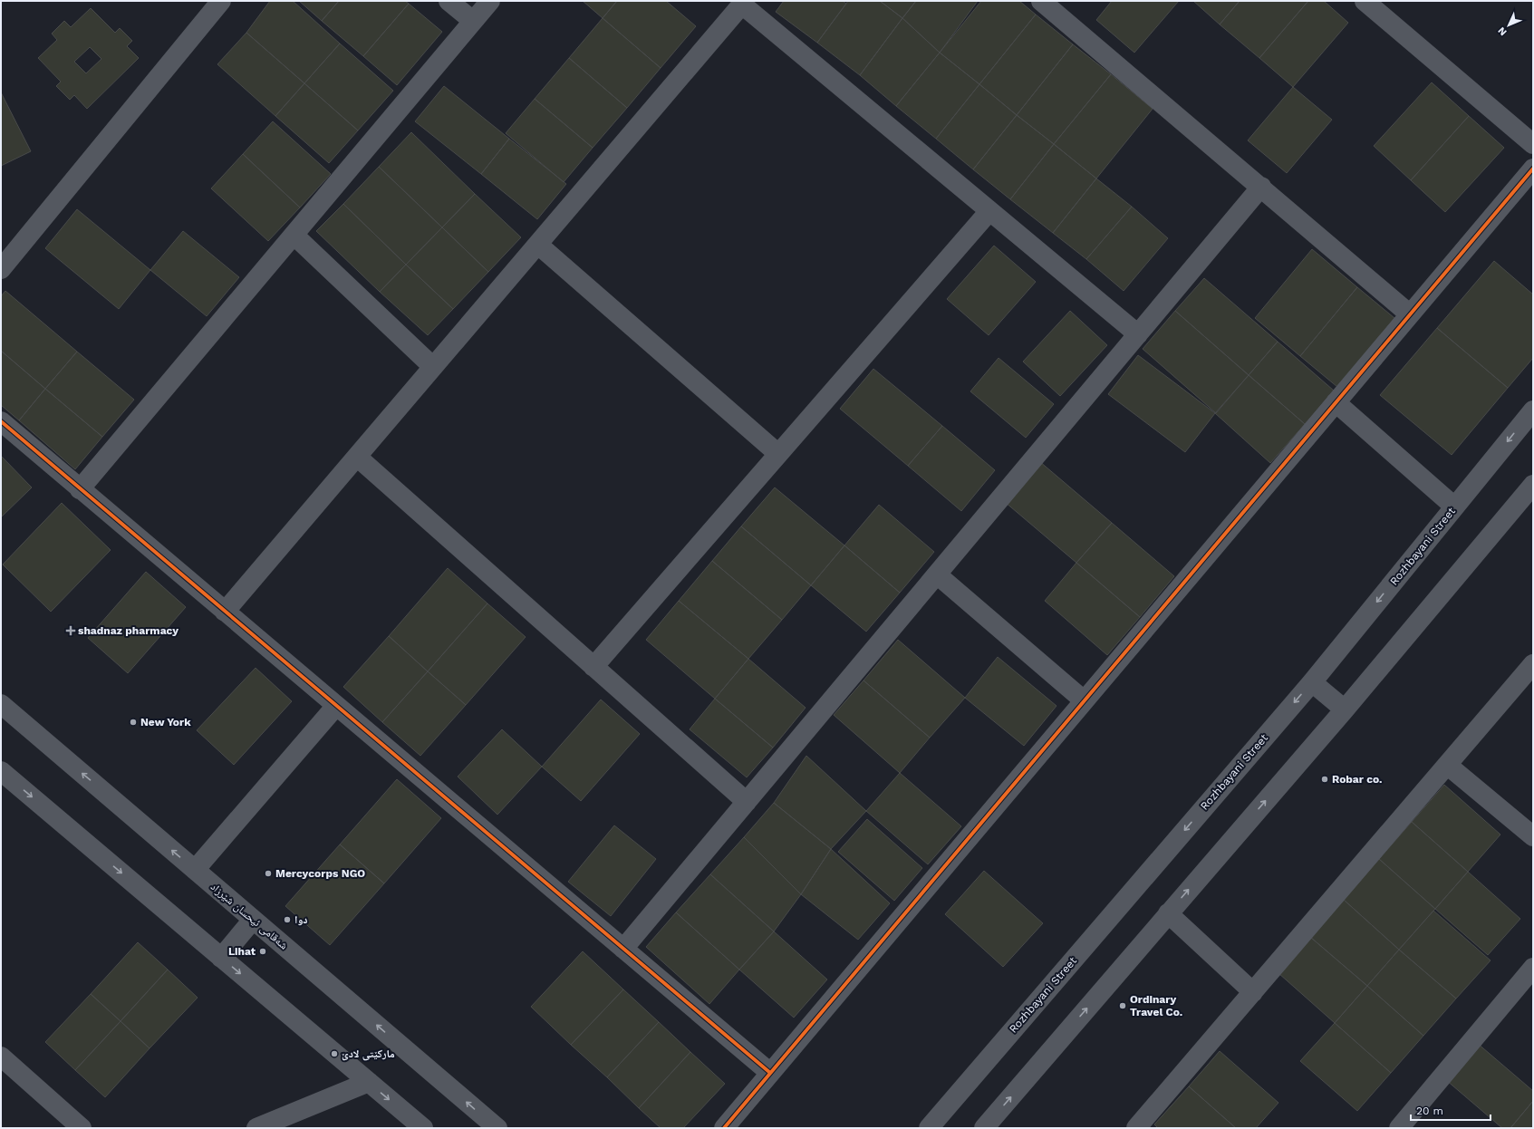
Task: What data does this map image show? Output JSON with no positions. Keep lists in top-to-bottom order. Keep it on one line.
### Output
{"streets":{"street":["Rozhbayani Street","شەقامی ئیحسان شێرزاد"]},"places":{"health":["shadnaz pharmacy"],"other":["New York","Robar co.","Mercycorps NGO","دوا","Lihat","Ordinary Travel Co.","مارکێتی لادێ"]},"scale_bar":"20 m","north":"bottom left"}
